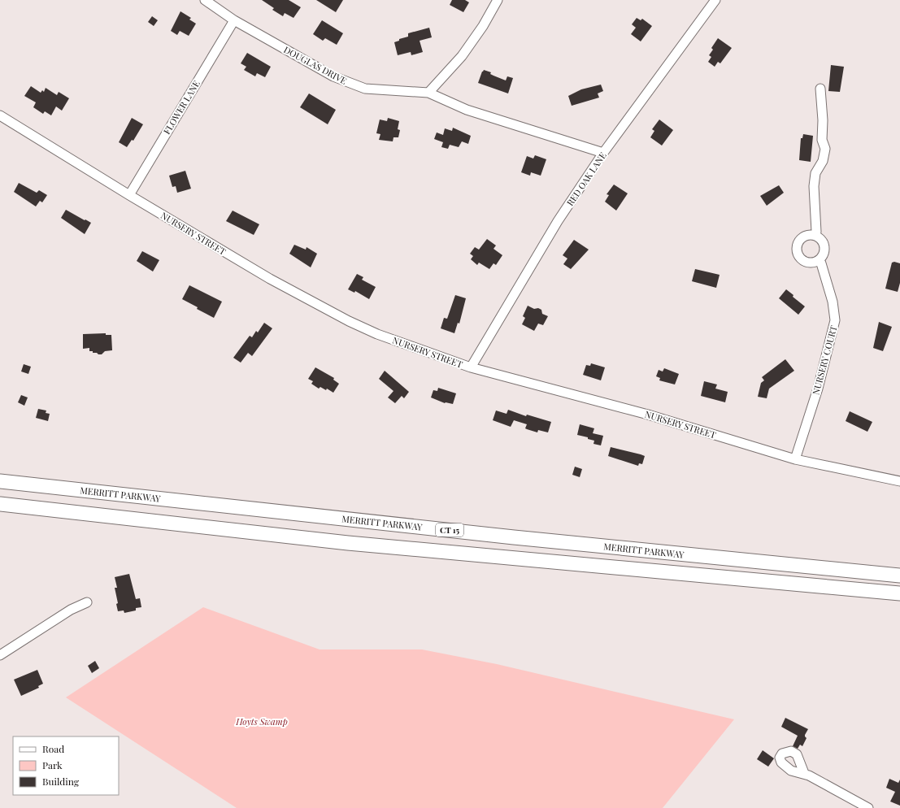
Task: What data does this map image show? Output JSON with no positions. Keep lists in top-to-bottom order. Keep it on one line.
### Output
{"streets":{"highway":["MERRITT PARKWAY","CT 15"],"street":["DOUGLAS DRIVE","FLOWER LANE","RED OAK LANE","NURSERY STREET","NURSERY COURT"]},"crossings":[["DOUGLAS DRIVE","FLOWER LANE"],["DOUGLAS DRIVE","RED OAK LANE"],["FLOWER LANE","NURSERY STREET"],["RED OAK LANE","NURSERY STREET"],["NURSERY STREET","NURSERY COURT"]],"parks":["Hoyts Swamp"],"legend":["Road","Park","Building"]}
